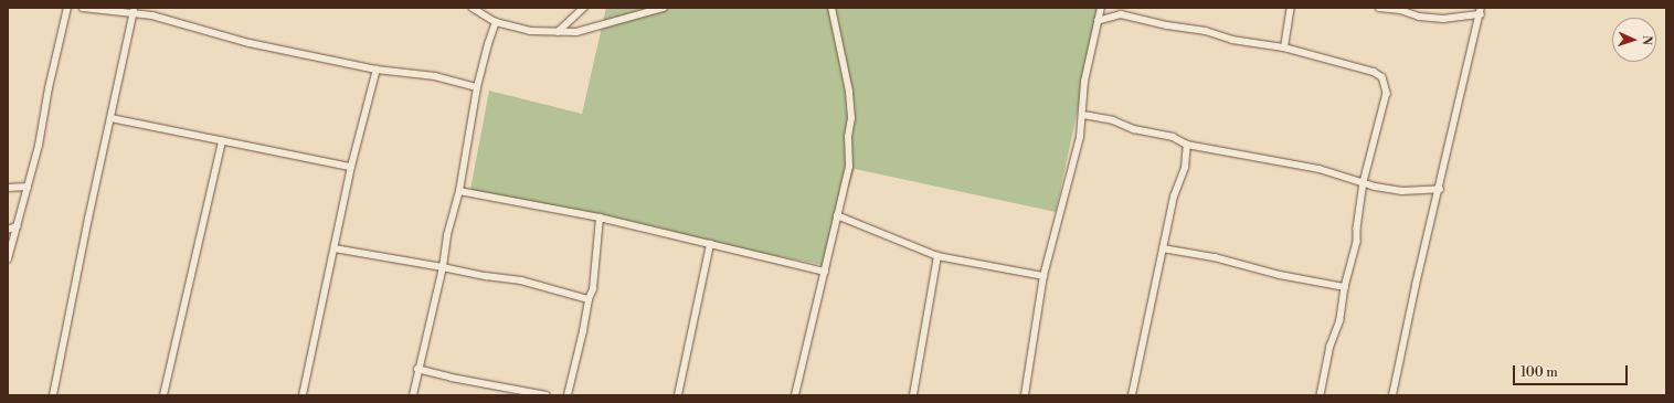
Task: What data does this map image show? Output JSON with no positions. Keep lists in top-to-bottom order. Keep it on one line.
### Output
{"scale_bar":"100 m","north":"right"}
